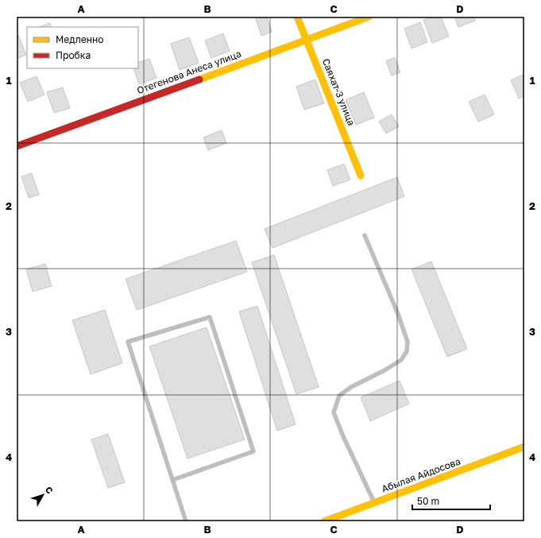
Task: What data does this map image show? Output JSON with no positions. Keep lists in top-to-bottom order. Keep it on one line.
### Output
{"streets":{"street":["Отегенова Анеса улица","Саяхат-3 улица","Абылая Айдосова"]},"crossings":[["Отегенова Анеса улица","Саяхат-3 улица"]],"legend":["Медленно","Пробка"],"scale_bar":"50 m","north":"top right","grid":{"columns":["A","B","C","D"],"rows":["1","2","3","4"]}}
